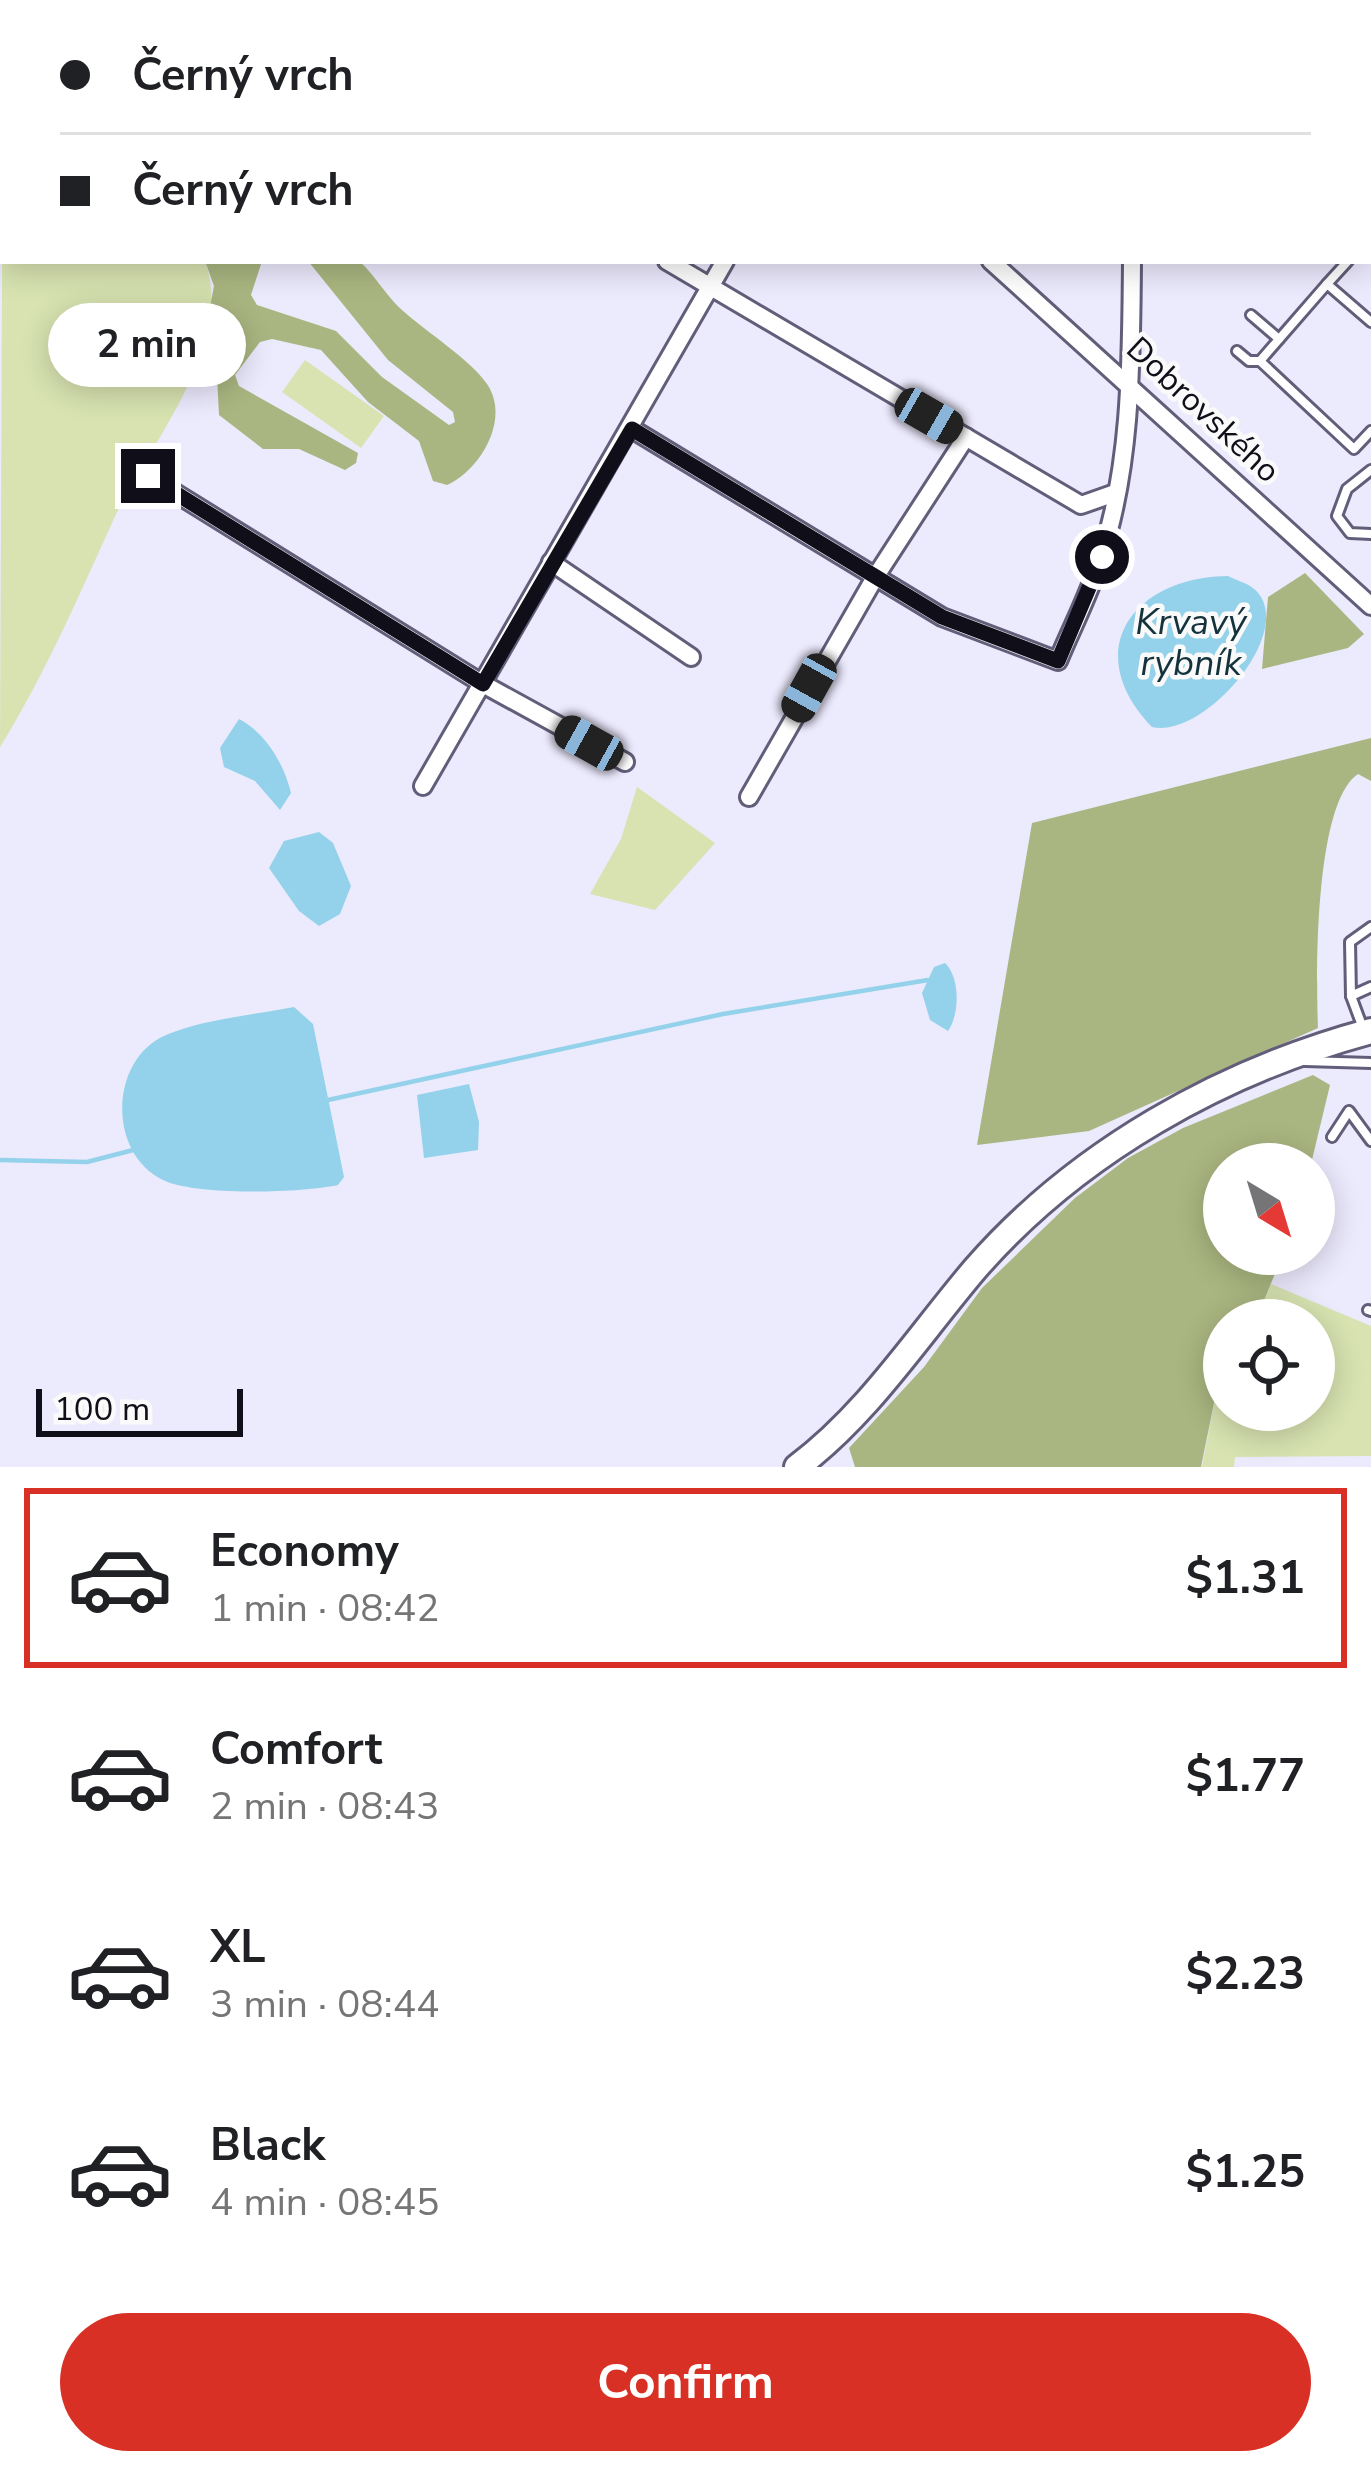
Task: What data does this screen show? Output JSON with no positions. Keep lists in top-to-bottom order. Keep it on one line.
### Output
{"streets":{"street":["Dobrovského"]},"water":["Krvavý rybník"],"scale_bar":"100 m","north":"bottom right","page":{"banner":["Černý vrch","Černý vrch"],"bubble":"2 min","scale":"100 m","list":[{"name":"Economy","note":"1 min · 08:42","value":"$1.31"},{"name":"Comfort","note":"2 min · 08:43","value":"$1.77"},{"name":"XL","note":"3 min · 08:44","value":"$2.23"},{"name":"Black","note":"4 min · 08:45","value":"$1.25"}],"buttons":"Confirm"}}
